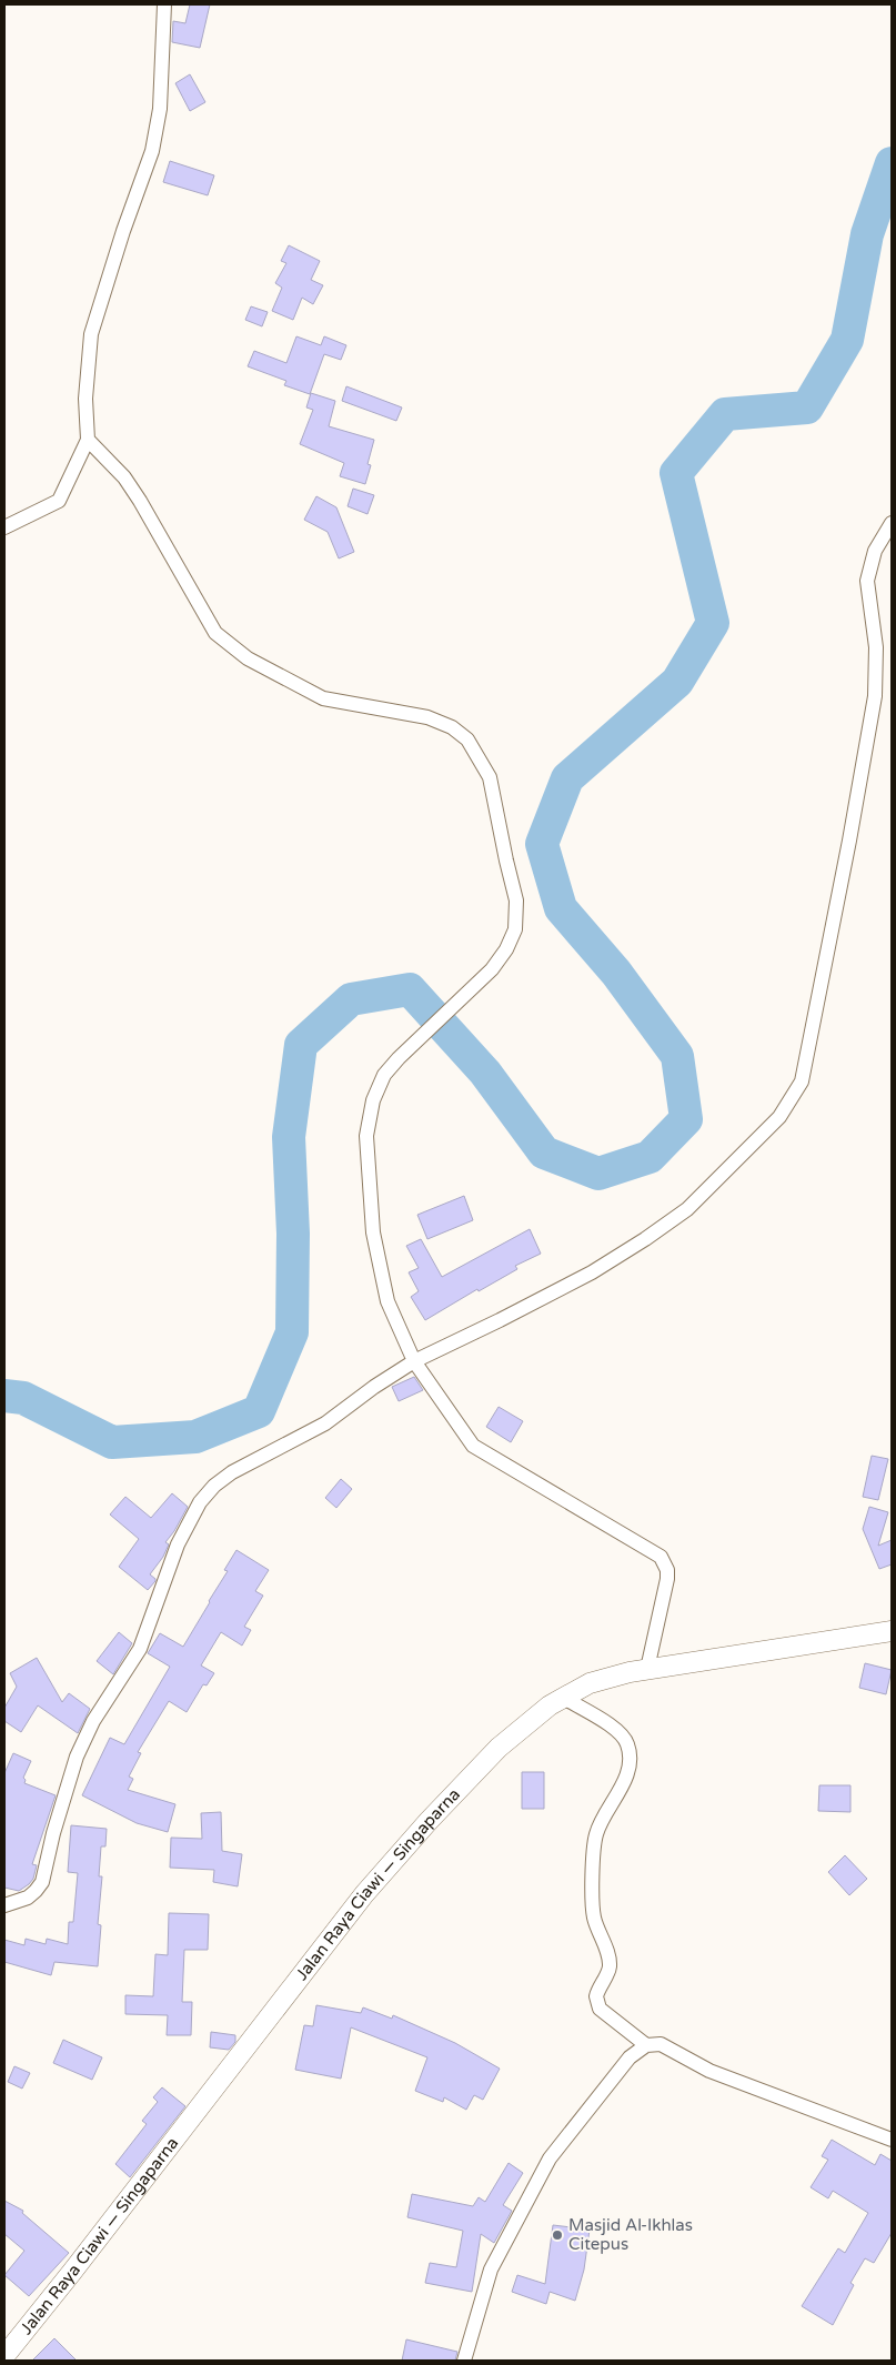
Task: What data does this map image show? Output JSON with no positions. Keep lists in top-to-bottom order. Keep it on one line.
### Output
{"streets":{"main road":["Jalan Raya Ciawi — Singaparna"]},"places":["Masjid Al-Ikhlas Citepus"]}
